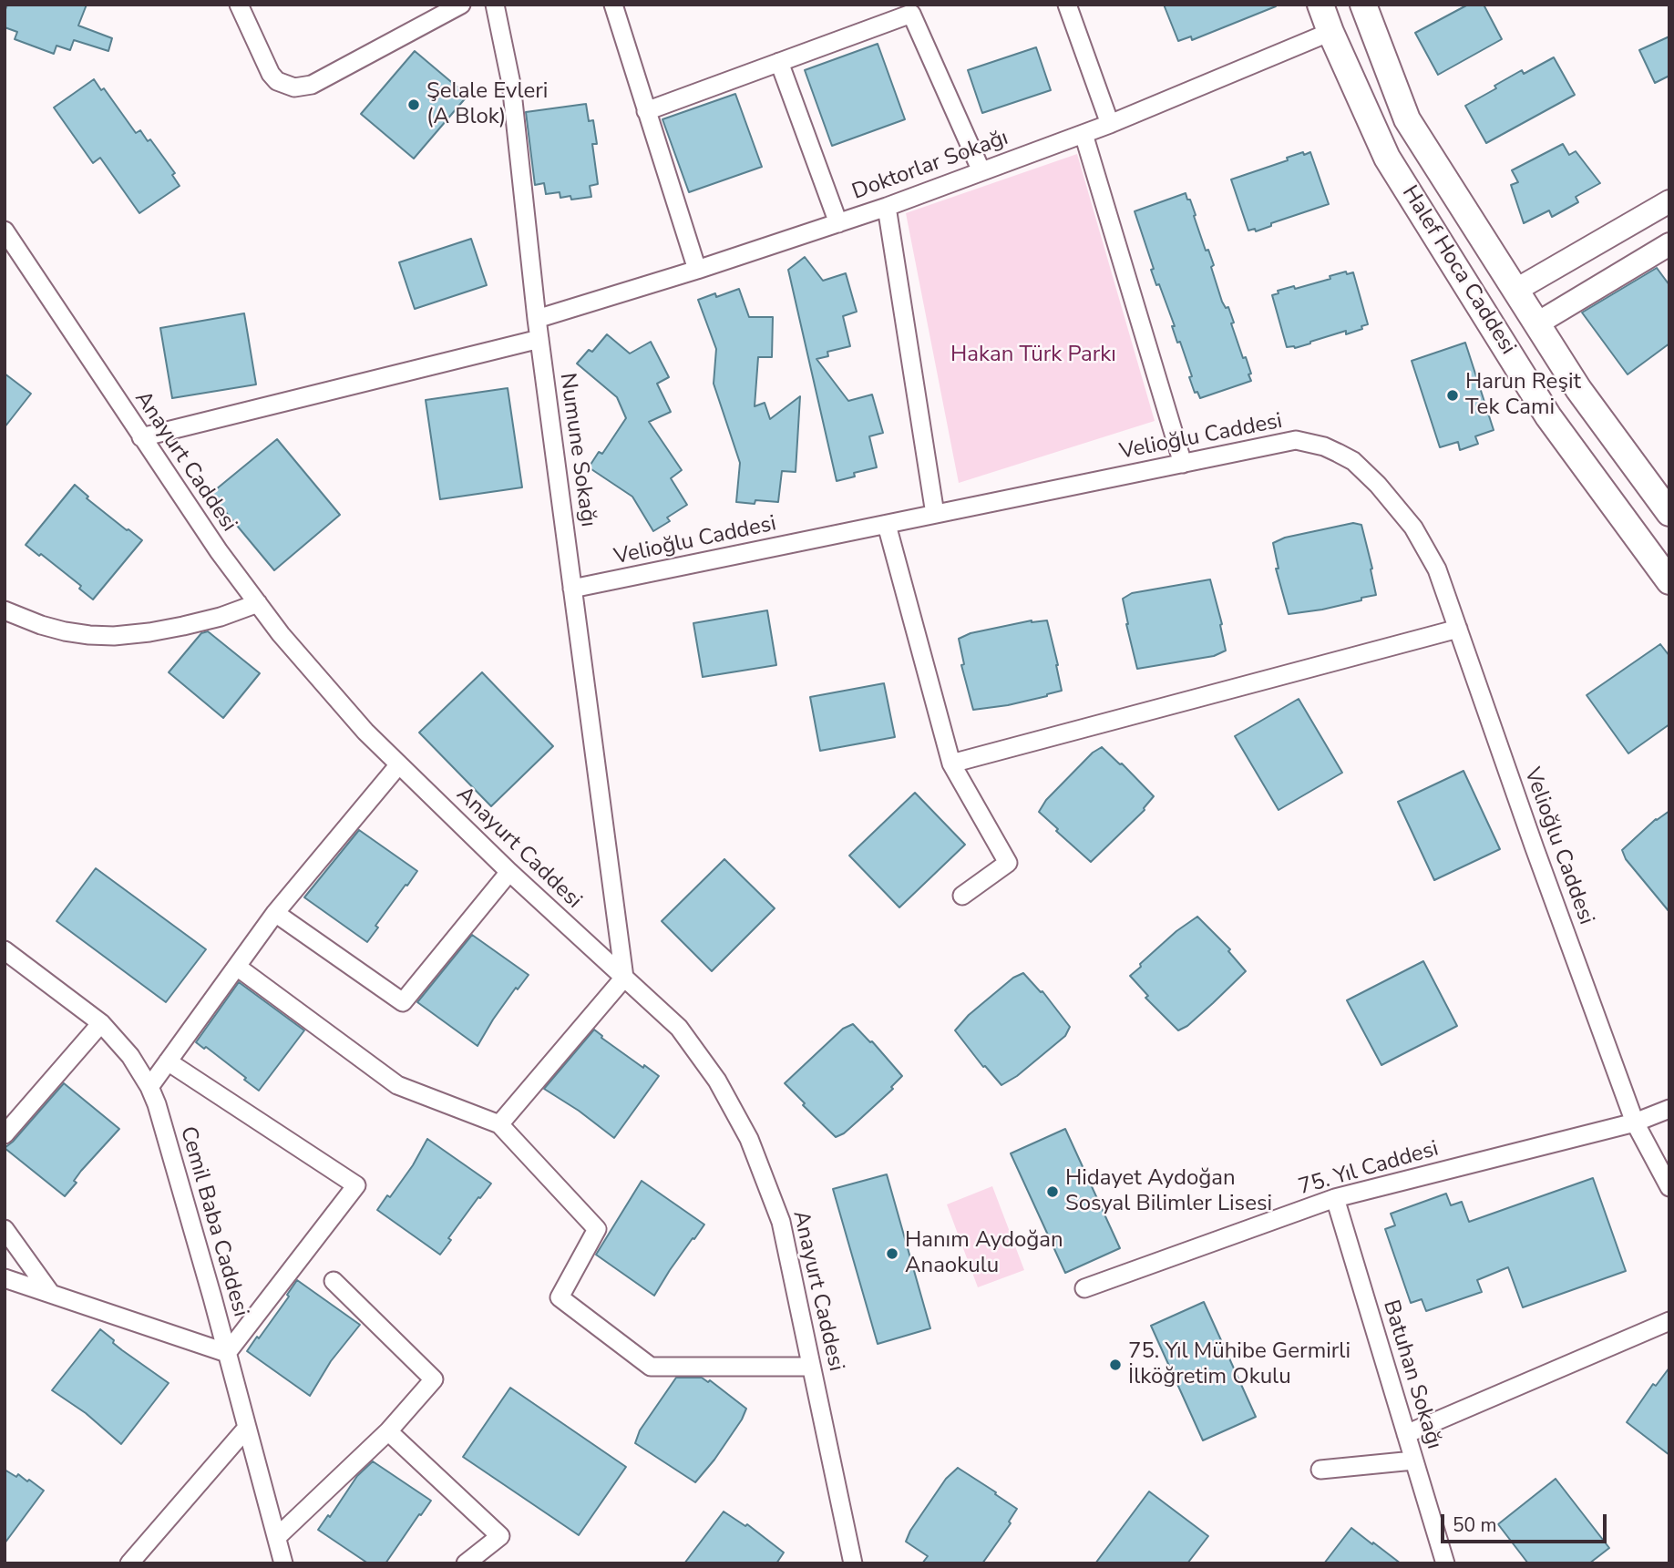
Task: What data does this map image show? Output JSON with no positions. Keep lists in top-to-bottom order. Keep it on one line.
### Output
{"streets":{"main road":["Halef Hoca Caddesi"],"street":["Doktorlar Sokağı","Velioğlu Caddesi","Numune Sokağı","Anayurt Caddesi","75. Yıl Caddesi","Cemil Baba Caddesi","Batuhan Sokağı"]},"crossings":[["Doktorlar Sokağı","Halef Hoca Caddesi"],["Doktorlar Sokağı","Numune Sokağı"],["Velioğlu Caddesi","Numune Sokağı"],["Velioğlu Caddesi","75. Yıl Caddesi"],["Numune Sokağı","Anayurt Caddesi"],["75. Yıl Caddesi","Batuhan Sokağı"]],"parks":["Hakan Türk Parkı"],"places":["Şelale Evleri (A Blok)","Harun Reşit Tek Cami","Hidayet Aydoğan Sosyal Bilimler Lisesi","Hanım Aydoğan Anaokulu","75. Yıl Mühibe Germirli İlköğretim Okulu"],"scale_bar":"50 m"}
